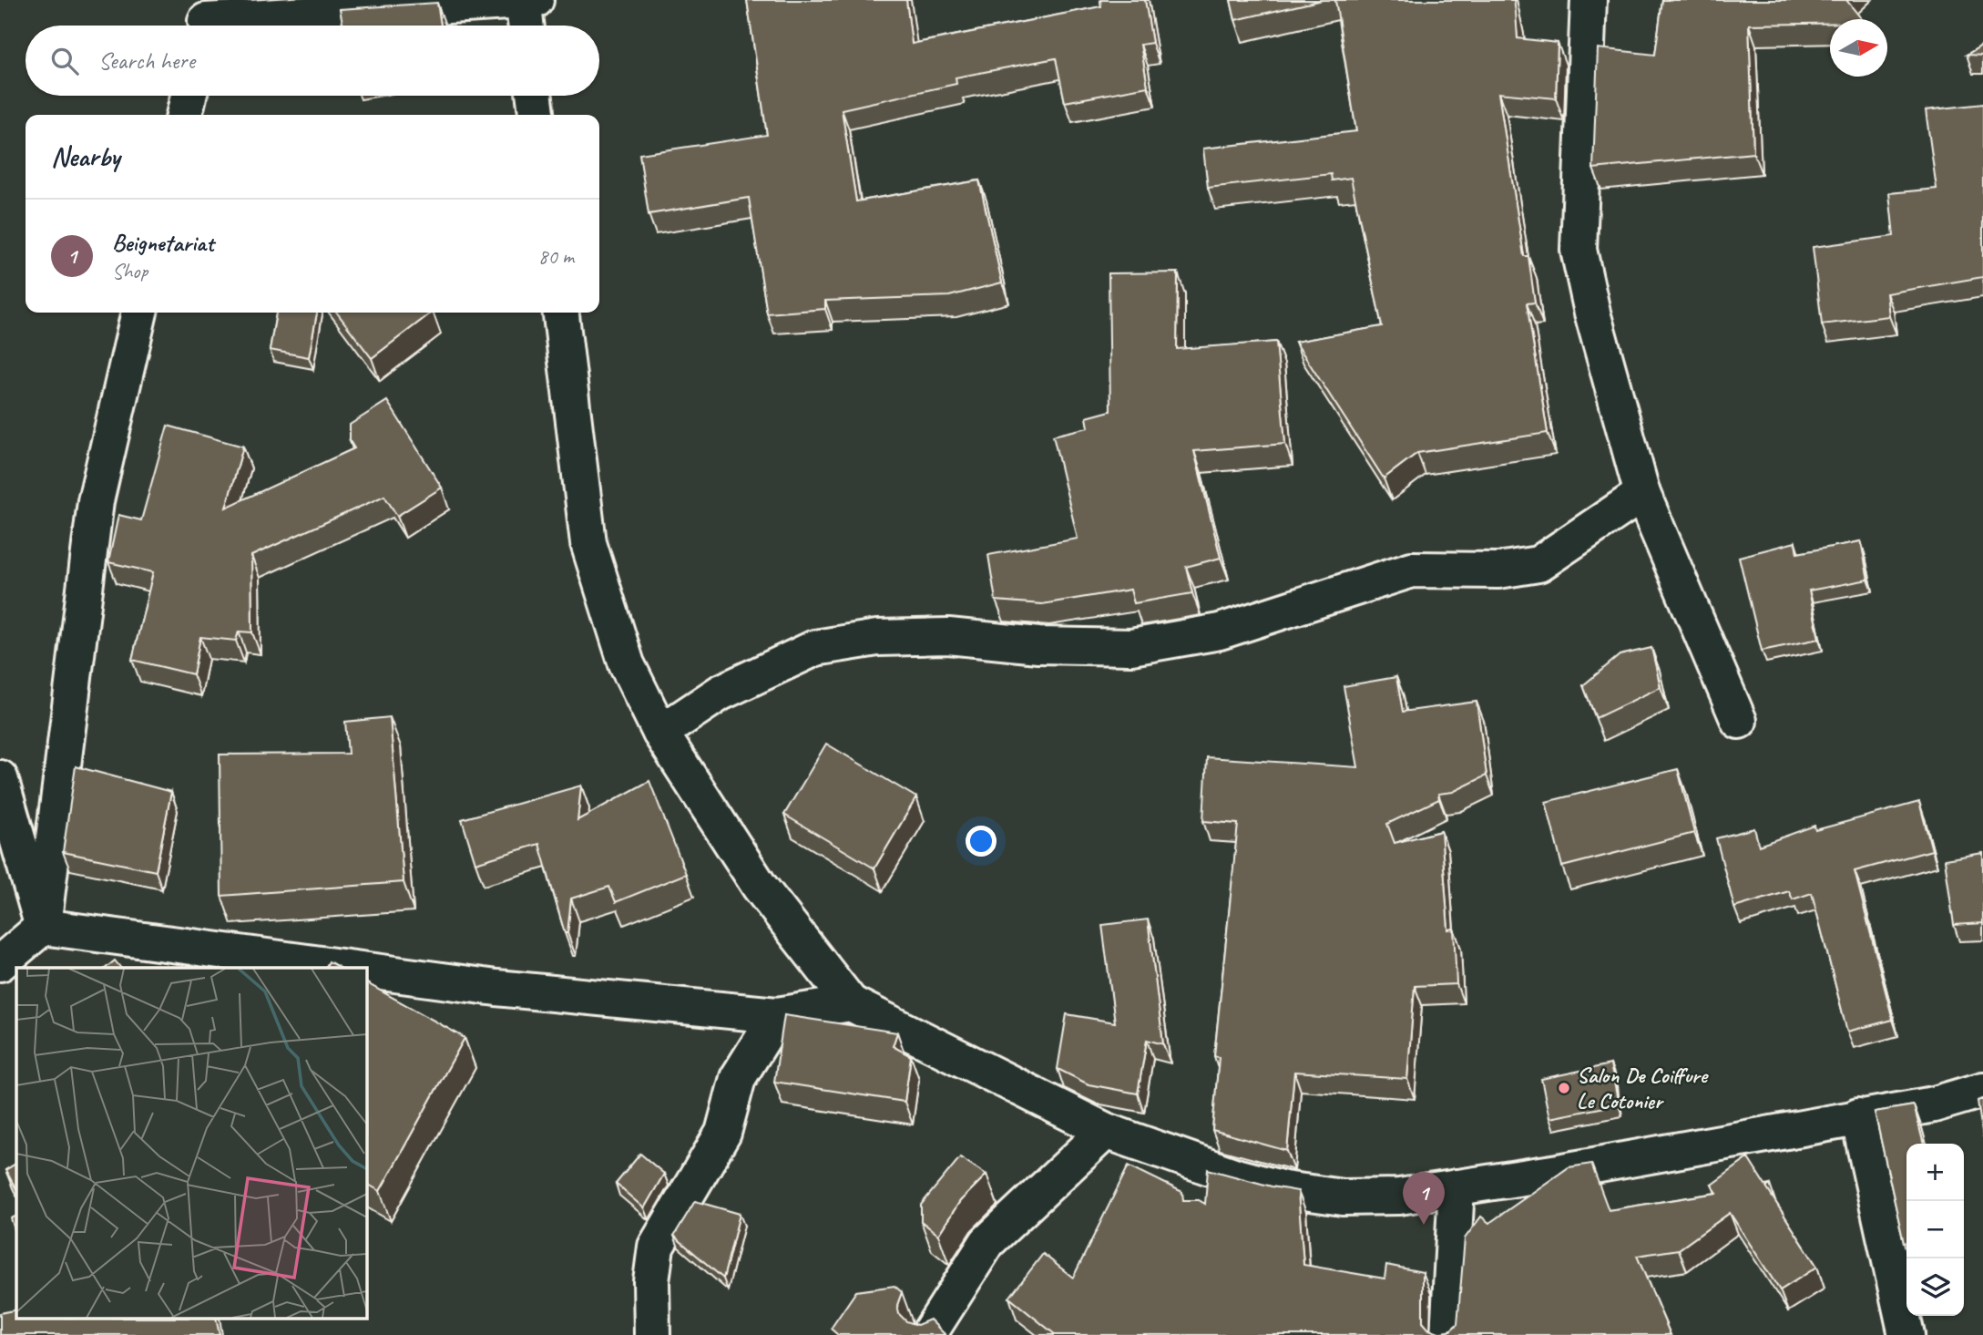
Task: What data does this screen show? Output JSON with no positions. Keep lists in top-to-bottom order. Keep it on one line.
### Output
{"places":["Salon De Coiffure Le Cotonier"],"north":"right","page":{"search":"Search here","heading":"Nearby","list":[{"mark":"1","name":"Beignetariat","note":"Shop","value":"80 m"}],"map_buttons":["+","−"],"pins":"1"}}
